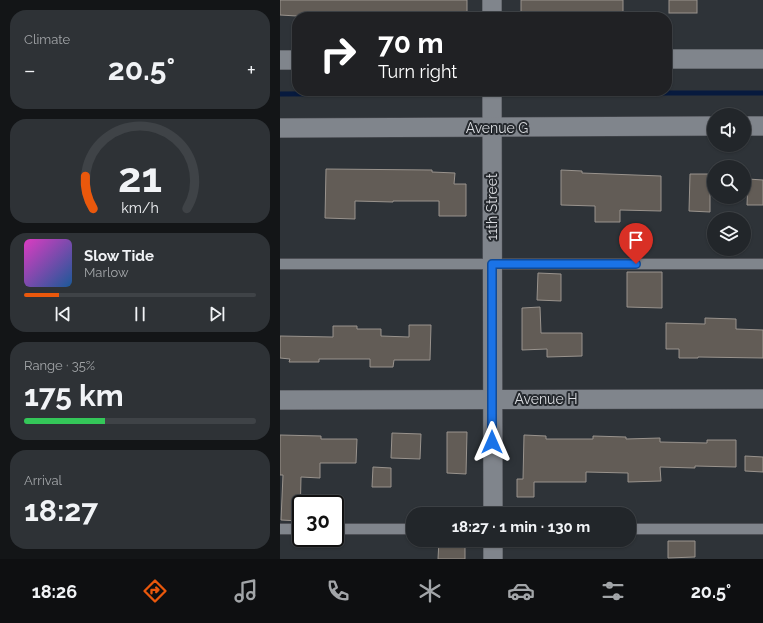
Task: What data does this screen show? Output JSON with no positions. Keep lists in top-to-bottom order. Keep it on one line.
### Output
{"streets":{"street":["Avenue G","11th Street","Avenue H"]},"crossings":[["Avenue G","11th Street"],["11th Street","Avenue H"]],"page":{"tile":["Climate",["Range · 35%","175 km"],["Arrival","18:27"]],"turn":["70 m","Turn right"],"heat":["−","20.5°","+"],"song":["Slow Tide","Marlow"],"limit":"30","trip":"18:27 · 1 min · 130 m","tabs":["18:26","20.5°"],"gauge":["21","km/h"]}}
